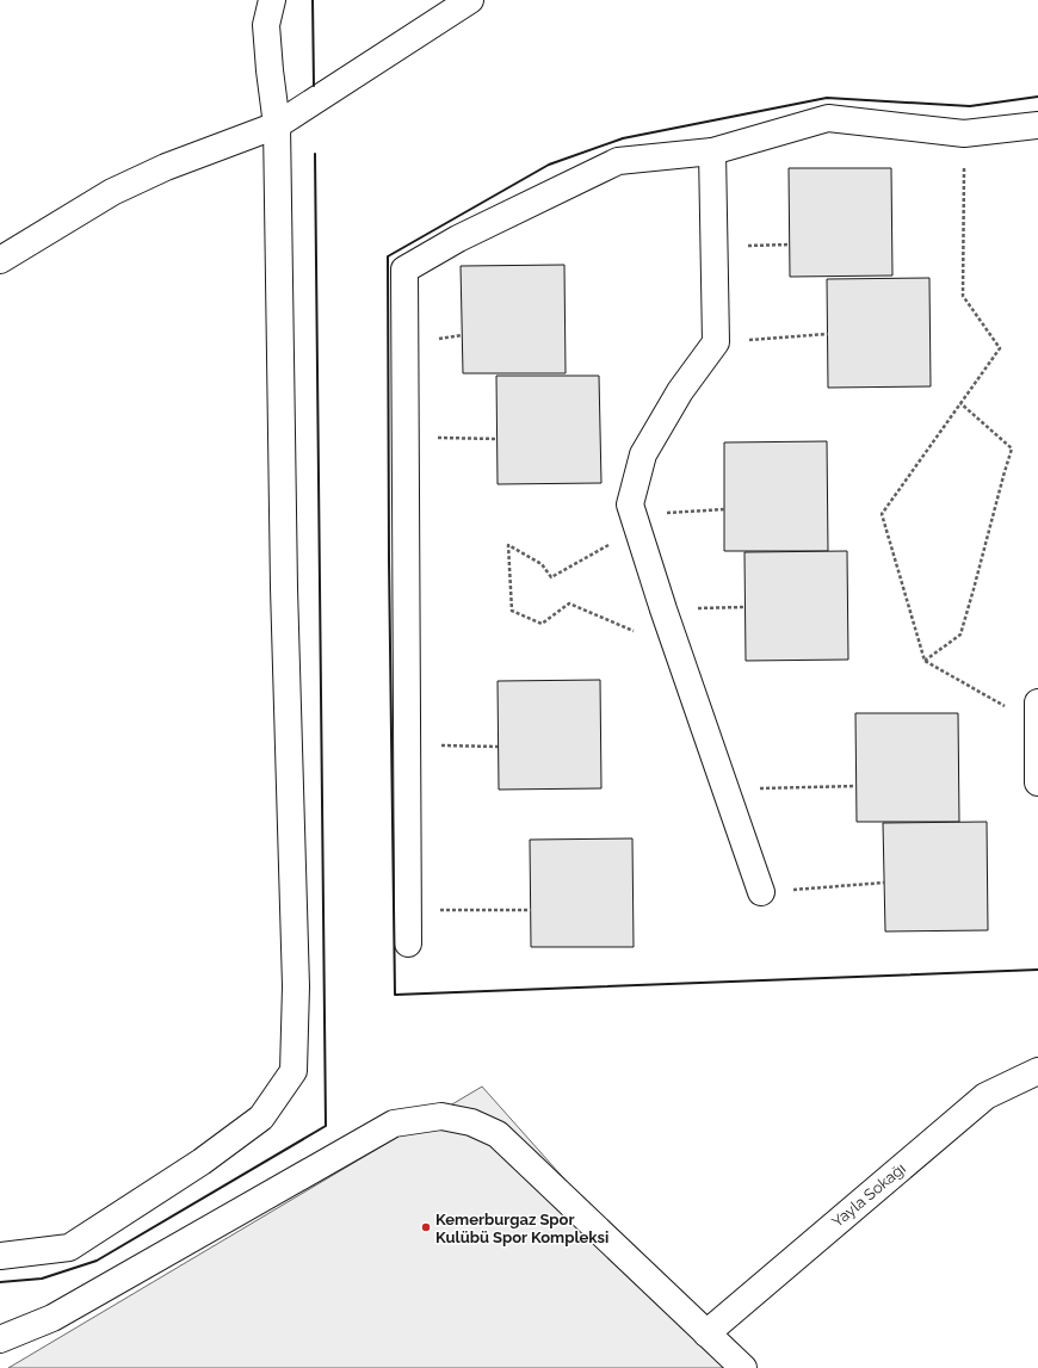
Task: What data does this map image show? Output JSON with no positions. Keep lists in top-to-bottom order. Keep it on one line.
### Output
{"streets":{"street":["Yayla Sokağı"]},"places":["Kemerburgaz Spor Kulübü Spor Kompleksi"]}
